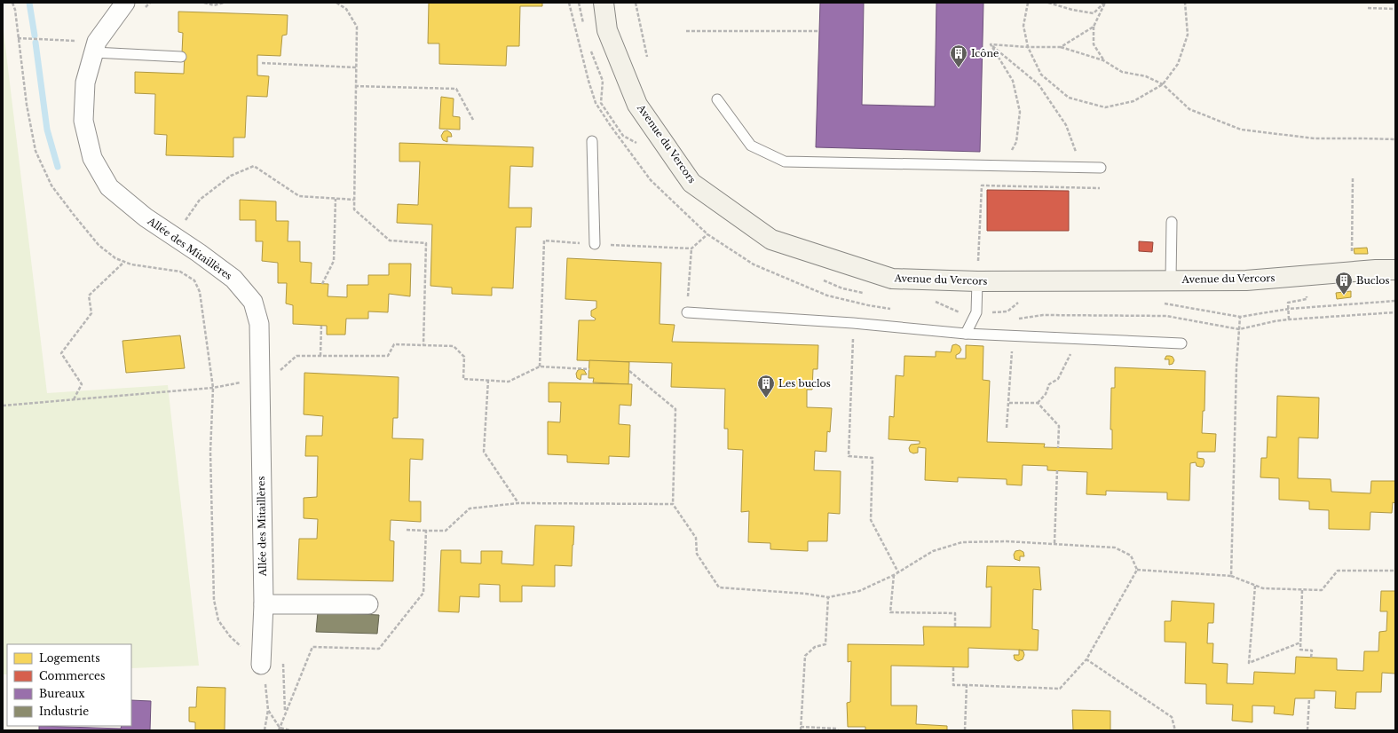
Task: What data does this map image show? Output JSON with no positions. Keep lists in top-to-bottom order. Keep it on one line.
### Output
{"streets":{"street":["Avenue du Vercors","Allée des Mitaillères"]},"places":{"building":["Icône","Buclos","Les buclos"]},"legend":["Logements","Commerces","Bureaux","Industrie"]}
